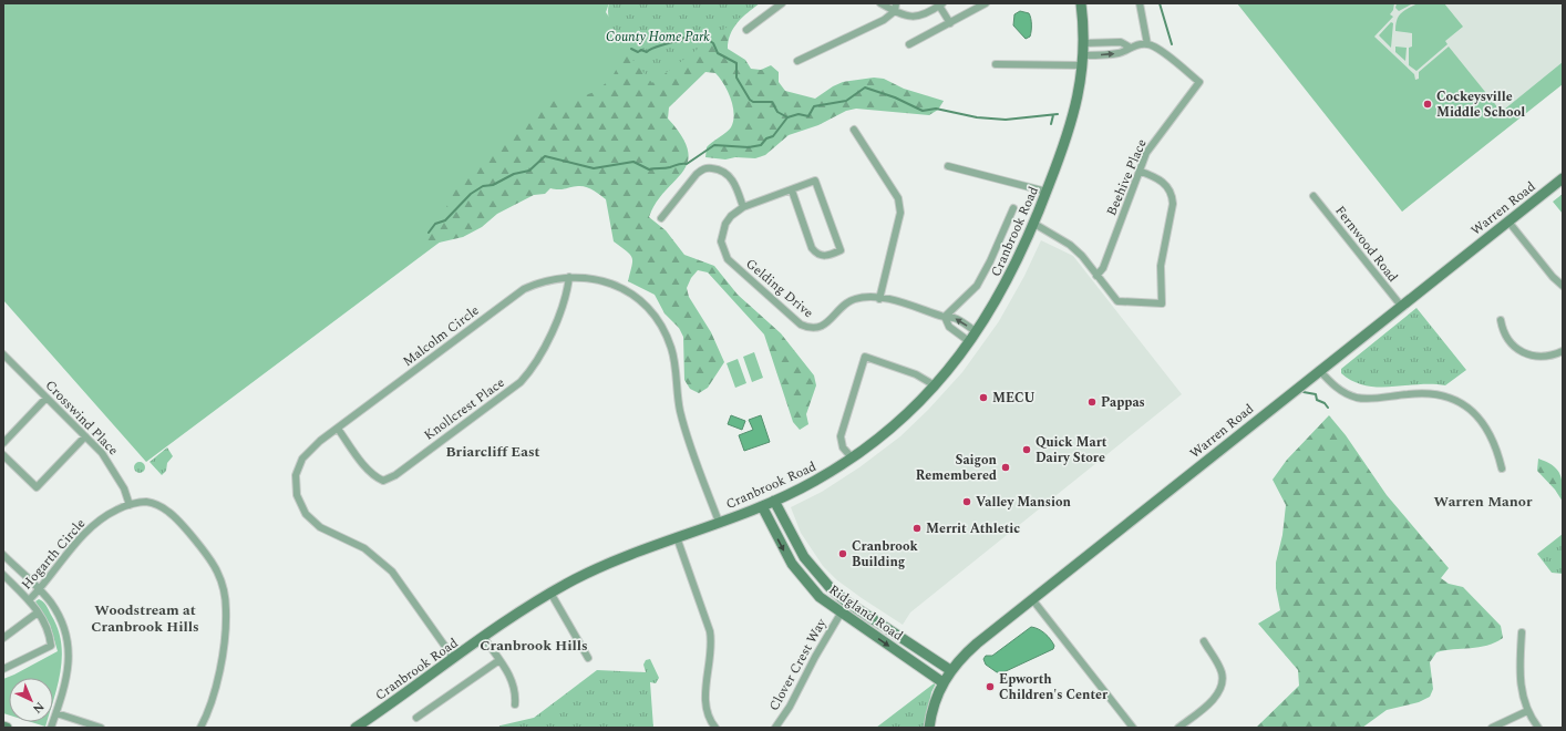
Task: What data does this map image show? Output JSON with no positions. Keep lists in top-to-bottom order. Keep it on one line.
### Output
{"streets":{"street":["Beehive Place","Warren Road","Cranbrook Road","Fernwood Road","Gelding Drive","Malcolm Circle","Knollcrest Place","Crosswind Place","Hogarth Circle","Ridgland Road","Clover Crest Way"]},"crossings":[["Warren Road","Fernwood Road"],["Warren Road","Ridgland Road"],["Cranbrook Road","Gelding Drive"],["Cranbrook Road","Malcolm Circle"],["Cranbrook Road","Ridgland Road"],["Malcolm Circle","Knollcrest Place"],["Crosswind Place","Hogarth Circle"],["Ridgland Road","Clover Crest Way"]],"districts":["Briarcliff East","Warren Manor","Woodstream at Cranbrook Hills","Cranbrook Hills"],"parks":["County Home Park"],"places":["Cockeysville Middle School","MECU","Pappas","Quick Mart Dairy Store","Saigon Remembered","Valley Mansion","Merrit Athletic","Cranbrook Building","Epworth Children's Center"],"north":"bottom right"}
